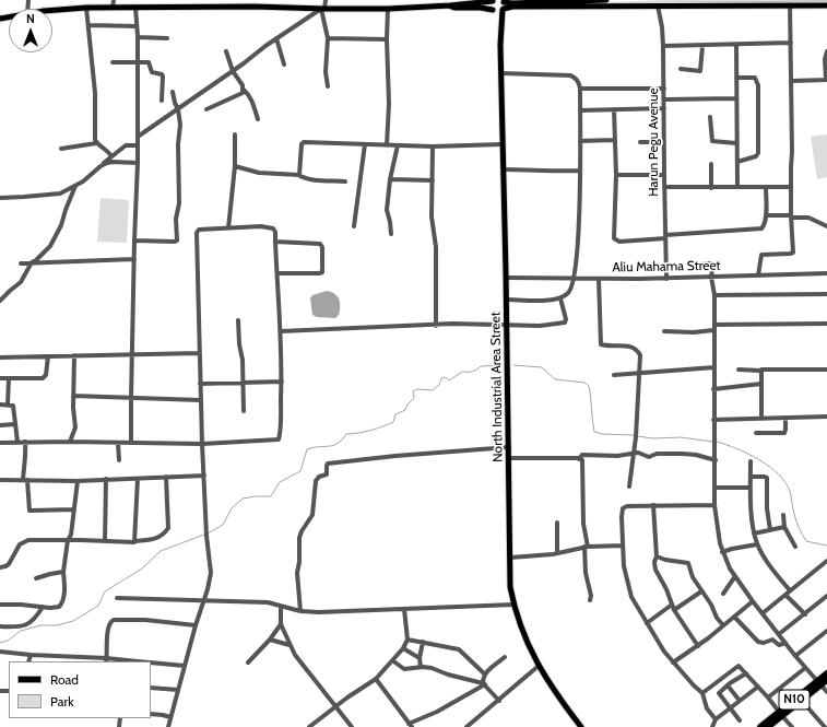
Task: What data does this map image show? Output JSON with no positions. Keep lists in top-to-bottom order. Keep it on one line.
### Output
{"streets":{"highway":["N10"],"main road":["North Industrial Area Street"],"street":["Harun Pegu Avenue","Aliu Mahama Street"]},"crossings":[["Harun Pegu Avenue","Aliu Mahama Street"],["Aliu Mahama Street","North Industrial Area Street"]],"legend":["Road","Park"],"north":"top"}
